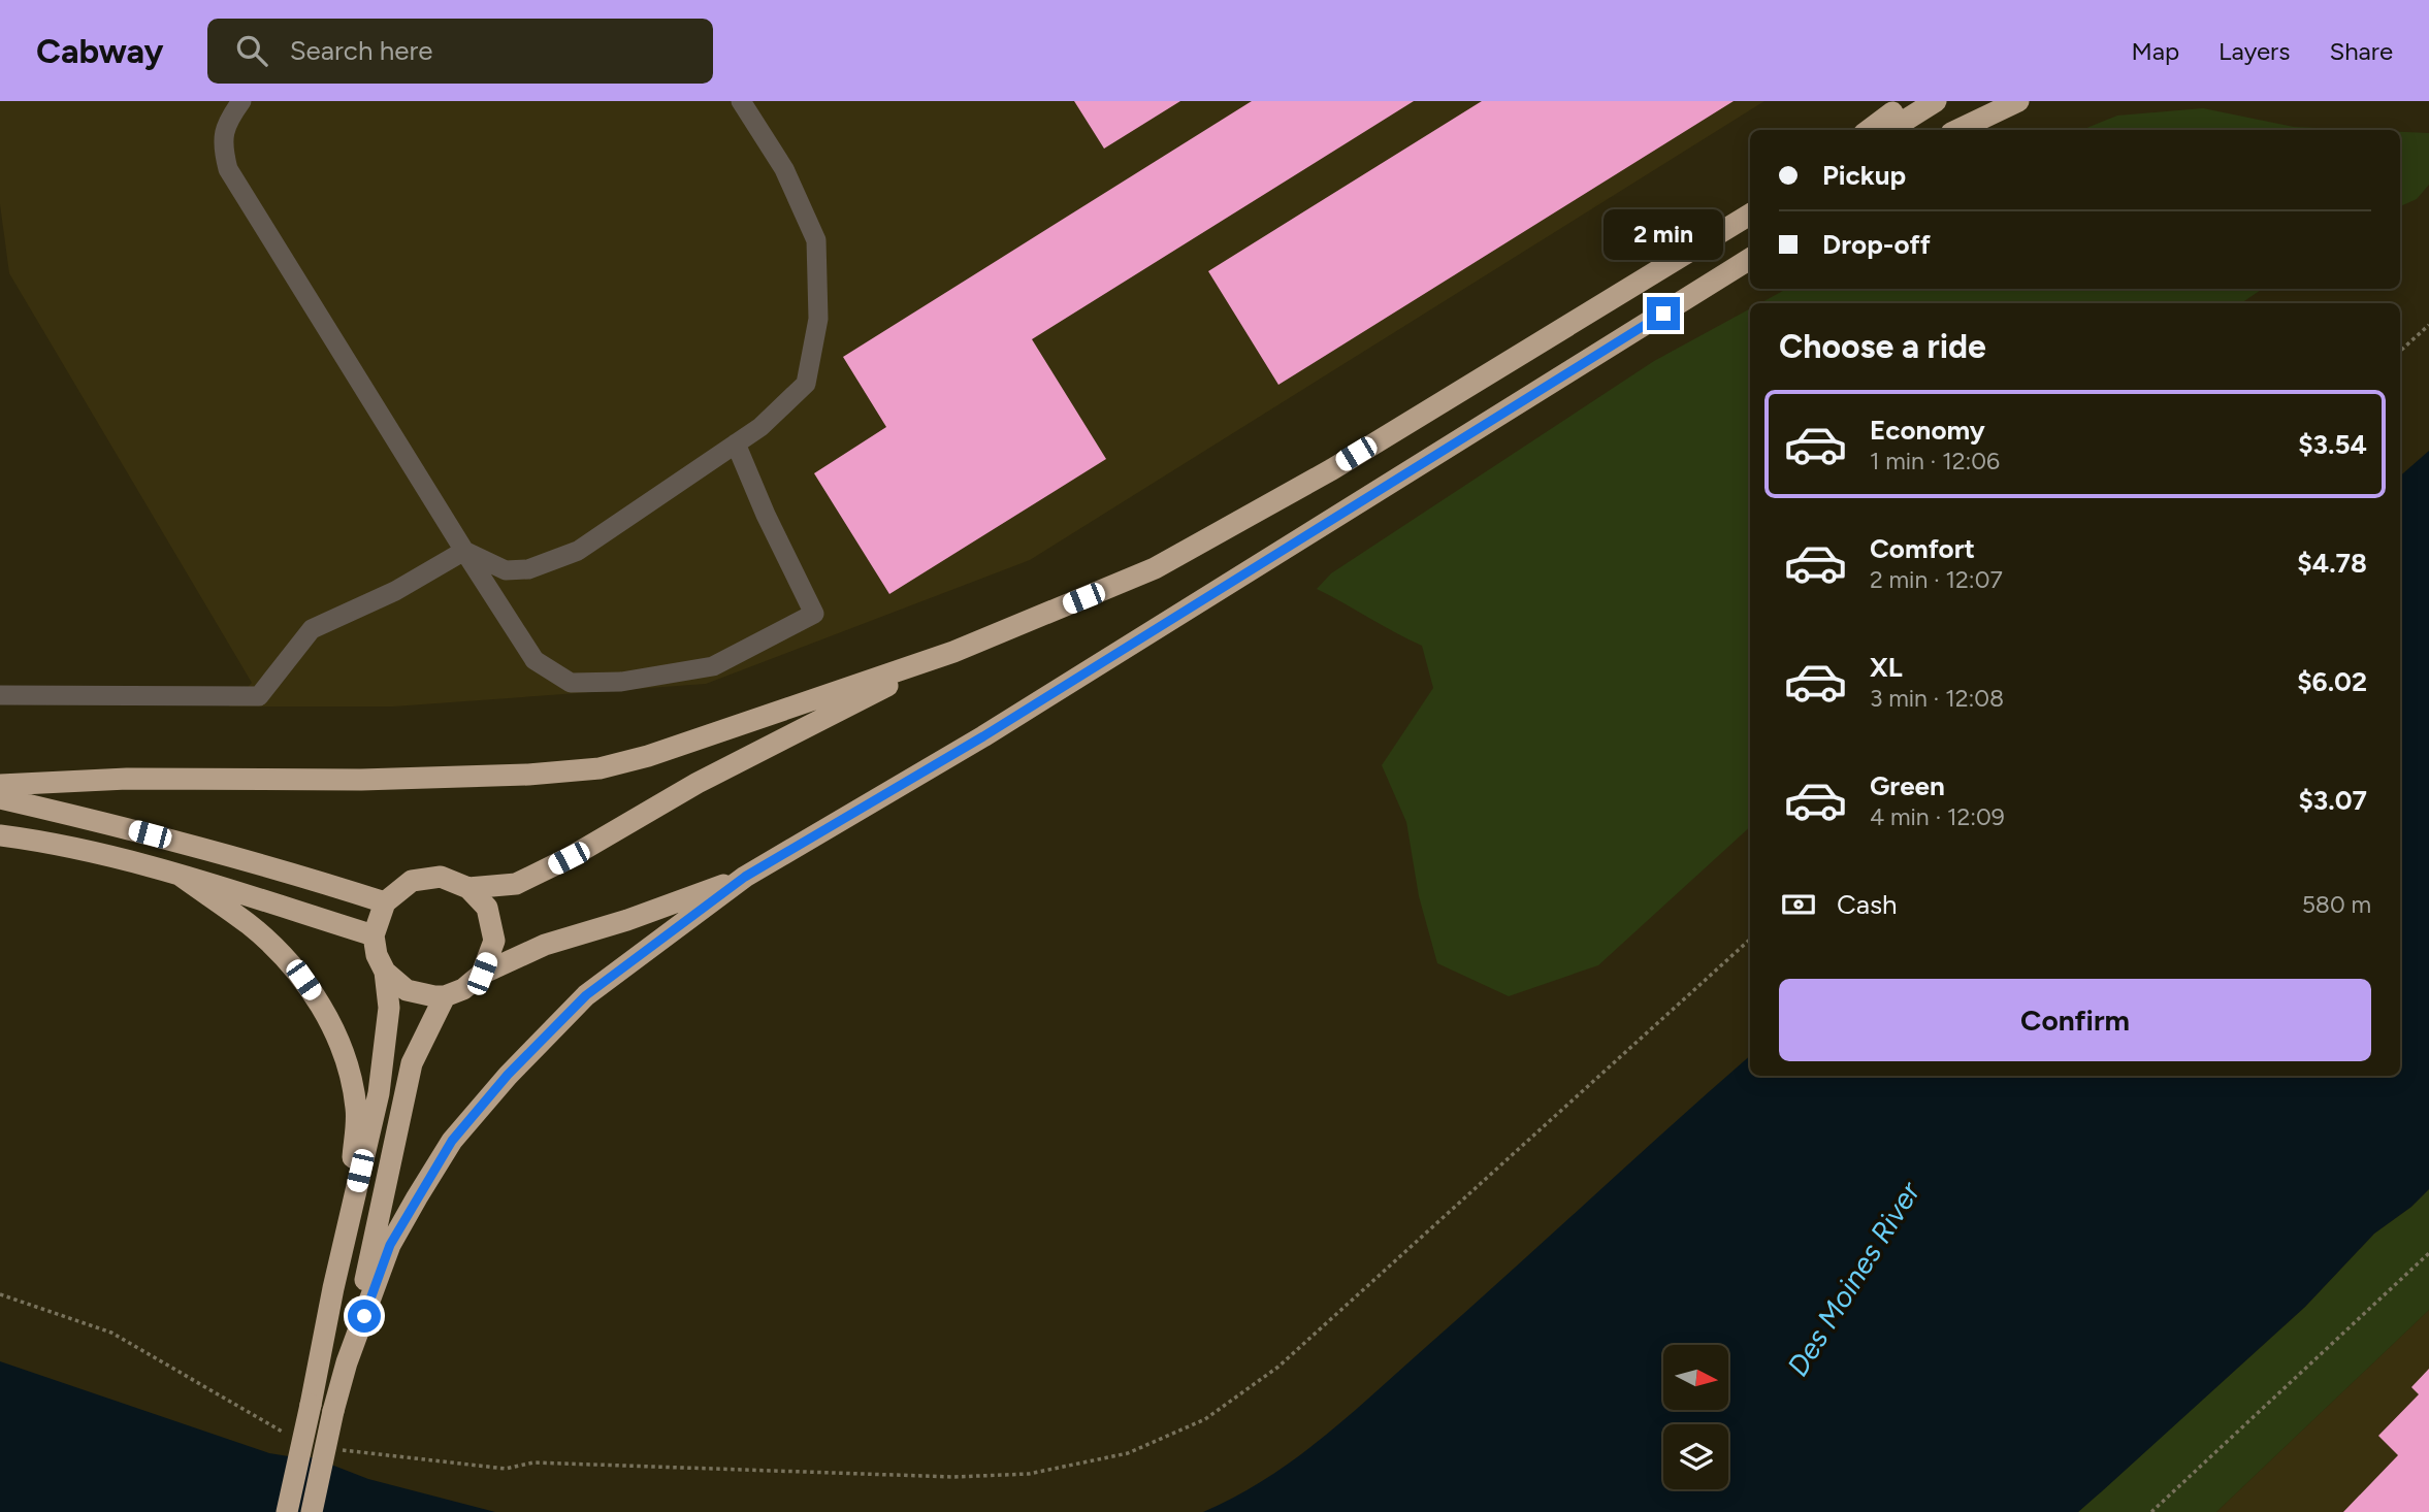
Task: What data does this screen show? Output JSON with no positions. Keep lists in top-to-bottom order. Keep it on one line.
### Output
{"water":["Des Moines River"],"north":"right","page":{"header":"Cabway","search":"Search here","nav":["Map","Layers","Share"],"banner":["Pickup","Drop-off"],"bubble":"2 min","heading":"Choose a ride","list":[{"name":"Economy","note":"1 min · 12:06","value":"$3.54"},{"name":"Comfort","note":"2 min · 12:07","value":"$4.78"},{"name":"XL","note":"3 min · 12:08","value":"$6.02"},{"name":"Green","note":"4 min · 12:09","value":"$3.07"}],"pay":["Cash","580 m"],"buttons":"Confirm"}}
